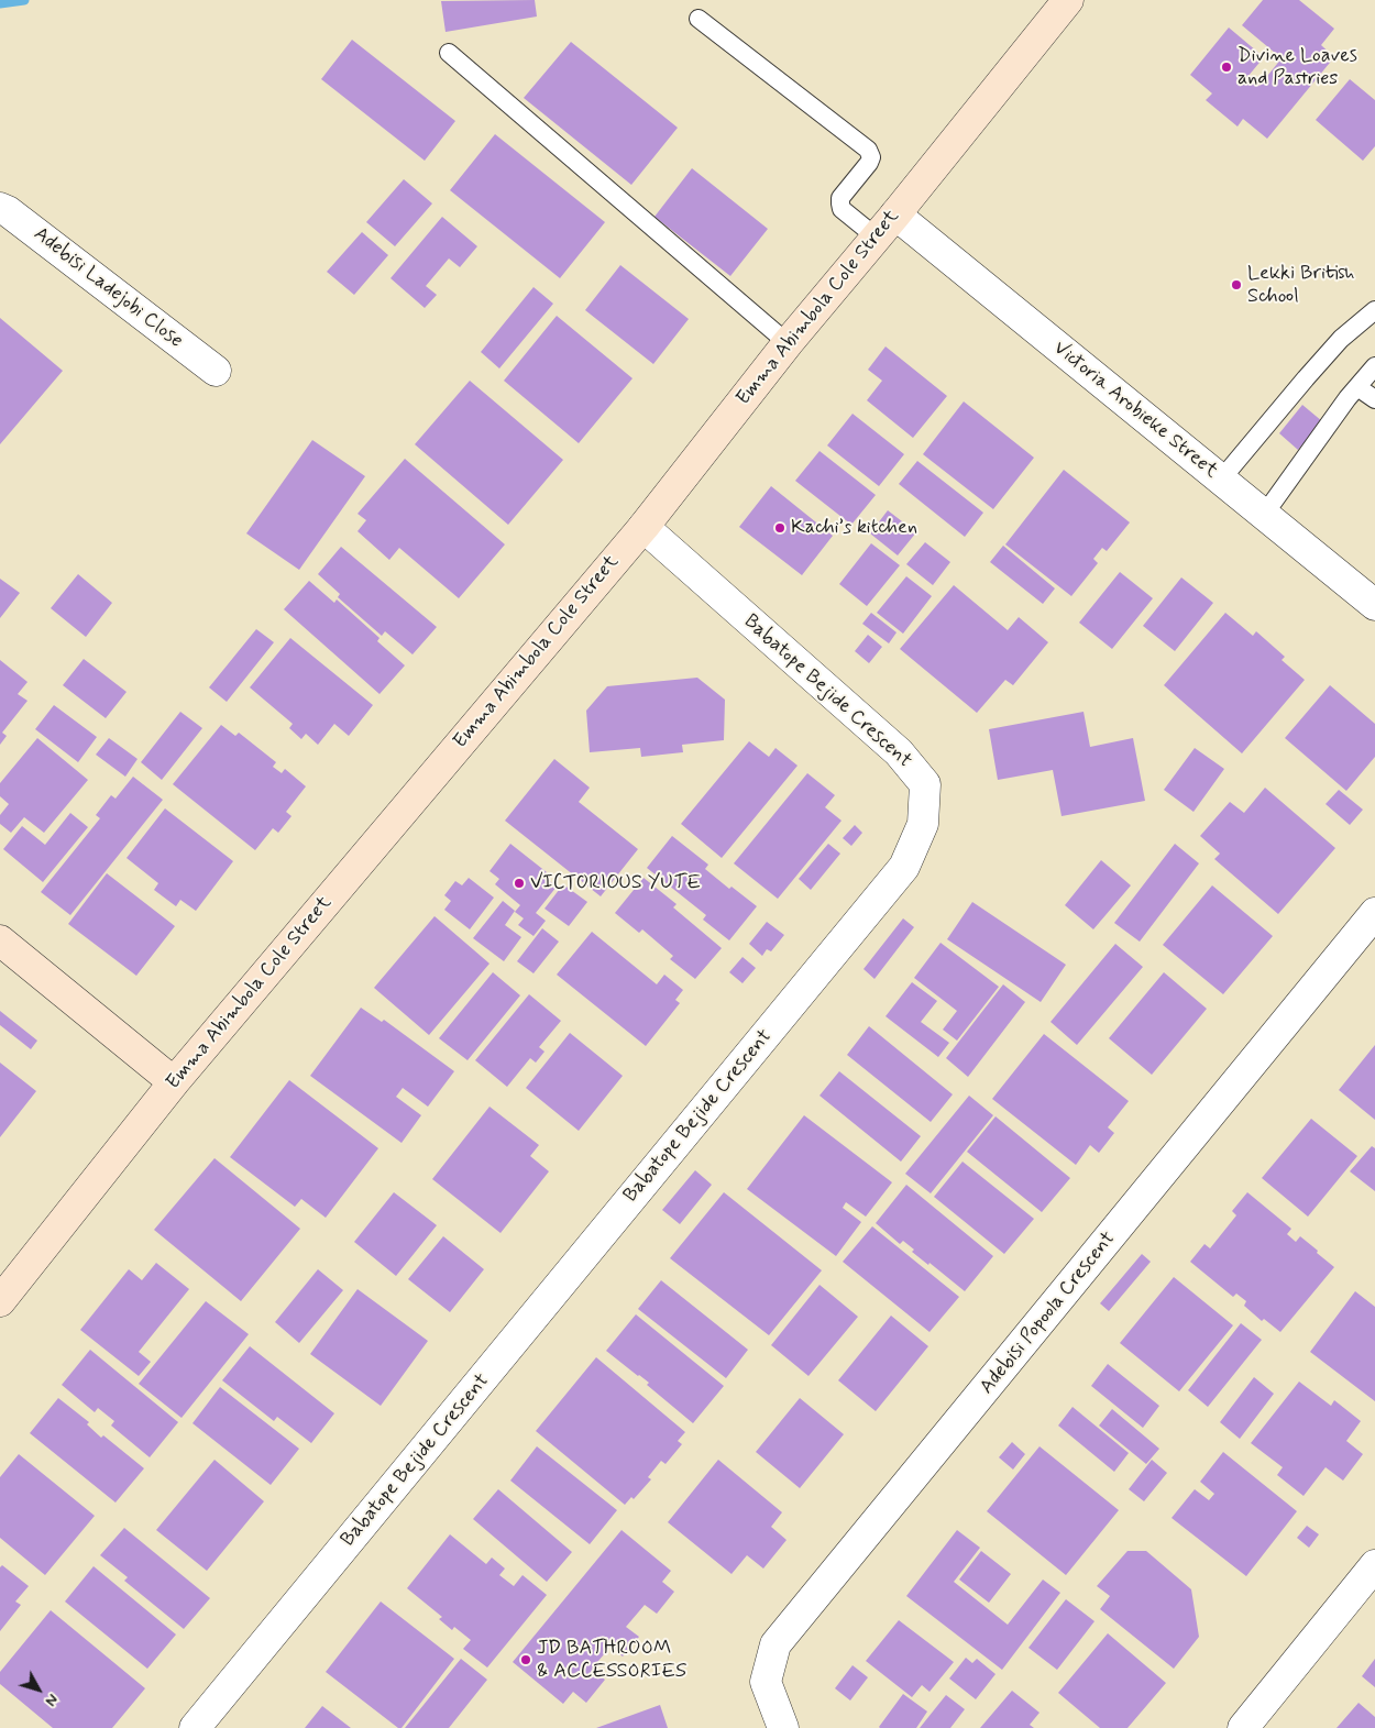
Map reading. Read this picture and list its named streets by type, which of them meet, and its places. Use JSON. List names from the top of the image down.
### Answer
{
  "streets": {
    "street": [
      "Adebisi Ladejobi Close",
      "Emma Abimbola Cole Street",
      "Victoria Arobieke Street",
      "Babatope Bejide Crescent",
      "Adebisi Popoola Crescent"
    ]
  },
  "crossings": [
    ["Emma Abimbola Cole Street", "Victoria Arobieke Street"],
    ["Emma Abimbola Cole Street", "Babatope Bejide Crescent"]
  ],
  "places": [
    "Divine Loaves and Pastries",
    "Lekki British School",
    "Kachi’s kitchen",
    "VICTORIOUS YUTE",
    "JD BATHROOM & ACCESSORIES"
  ],
  "north": "bottom right"
}
